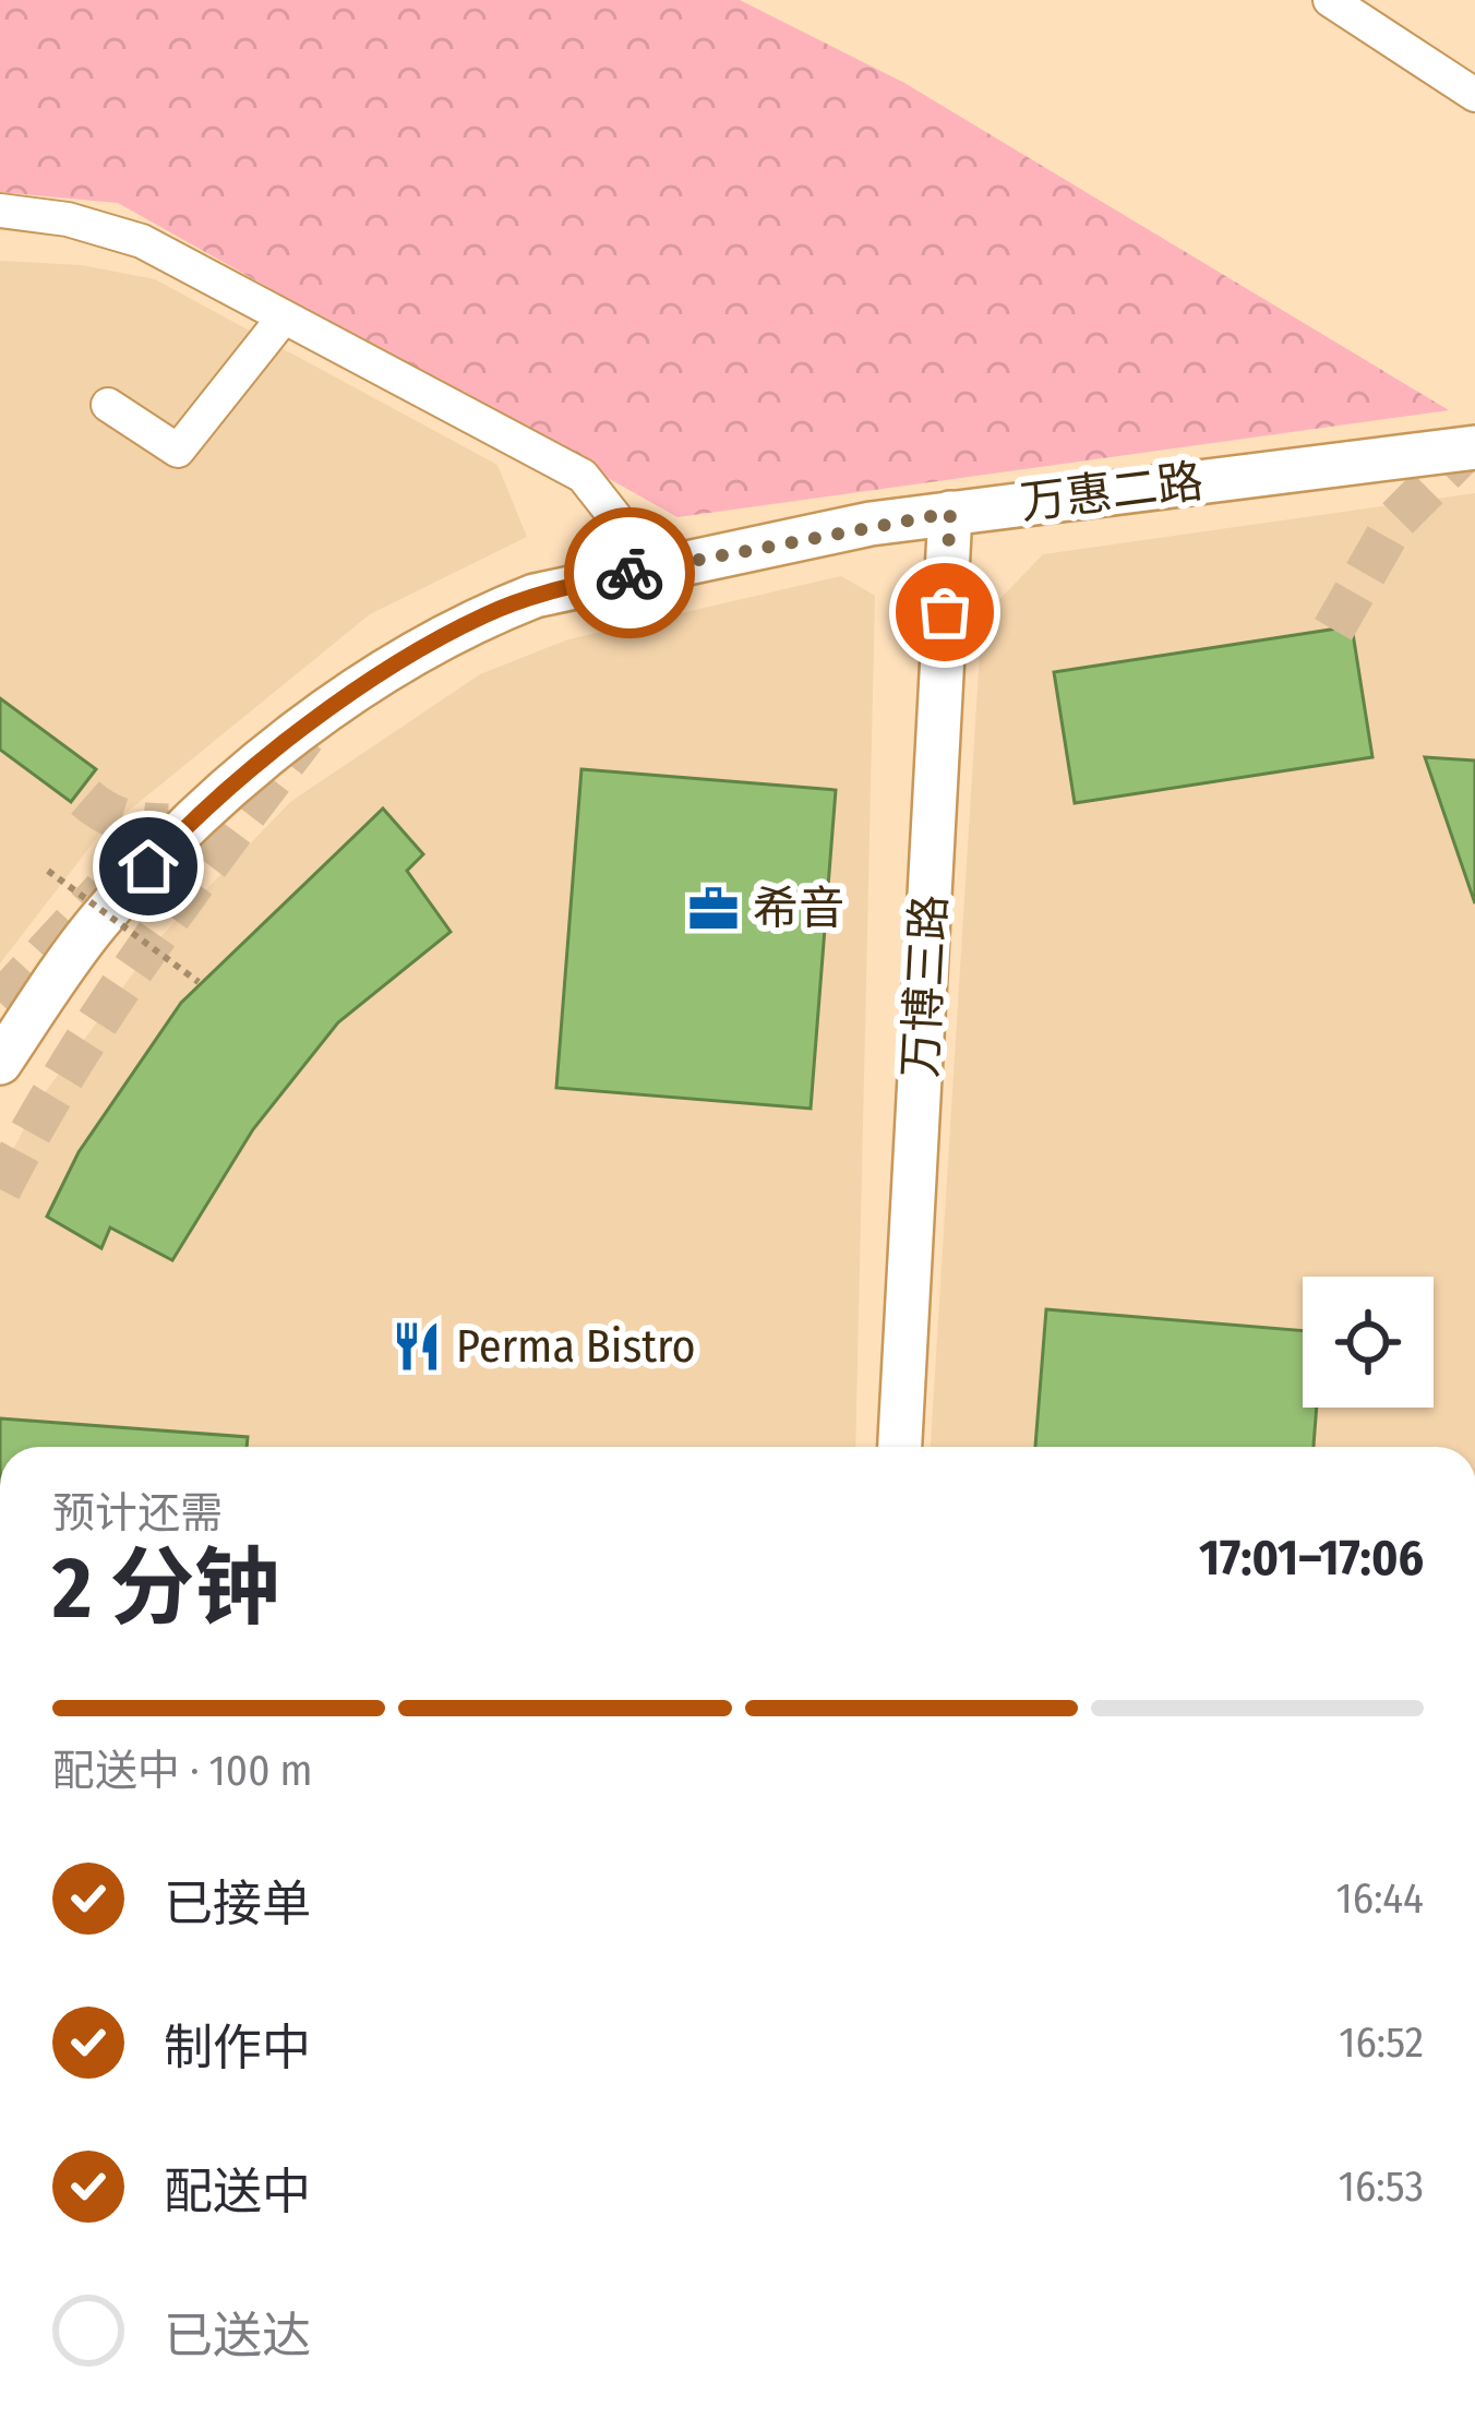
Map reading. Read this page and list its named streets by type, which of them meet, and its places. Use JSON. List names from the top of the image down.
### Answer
{
  "streets": {
    "street": ["万惠二路", "万博三路"]
  },
  "crossings": [
    ["万惠二路", "万博三路"]
  ],
  "places": {
    "office": ["希音"],
    "restaurant": ["Perma Bistro"]
  },
  "page": {
    "heading": ["2 分钟", "预计还需", "17:01–17:06"],
    "bar": "配送中 · 100 m",
    "list": [
      ["已接单", "16:44"],
      ["制作中", "16:52"],
      ["配送中", "16:53"],
      "已送达"
    ]
  }
}
